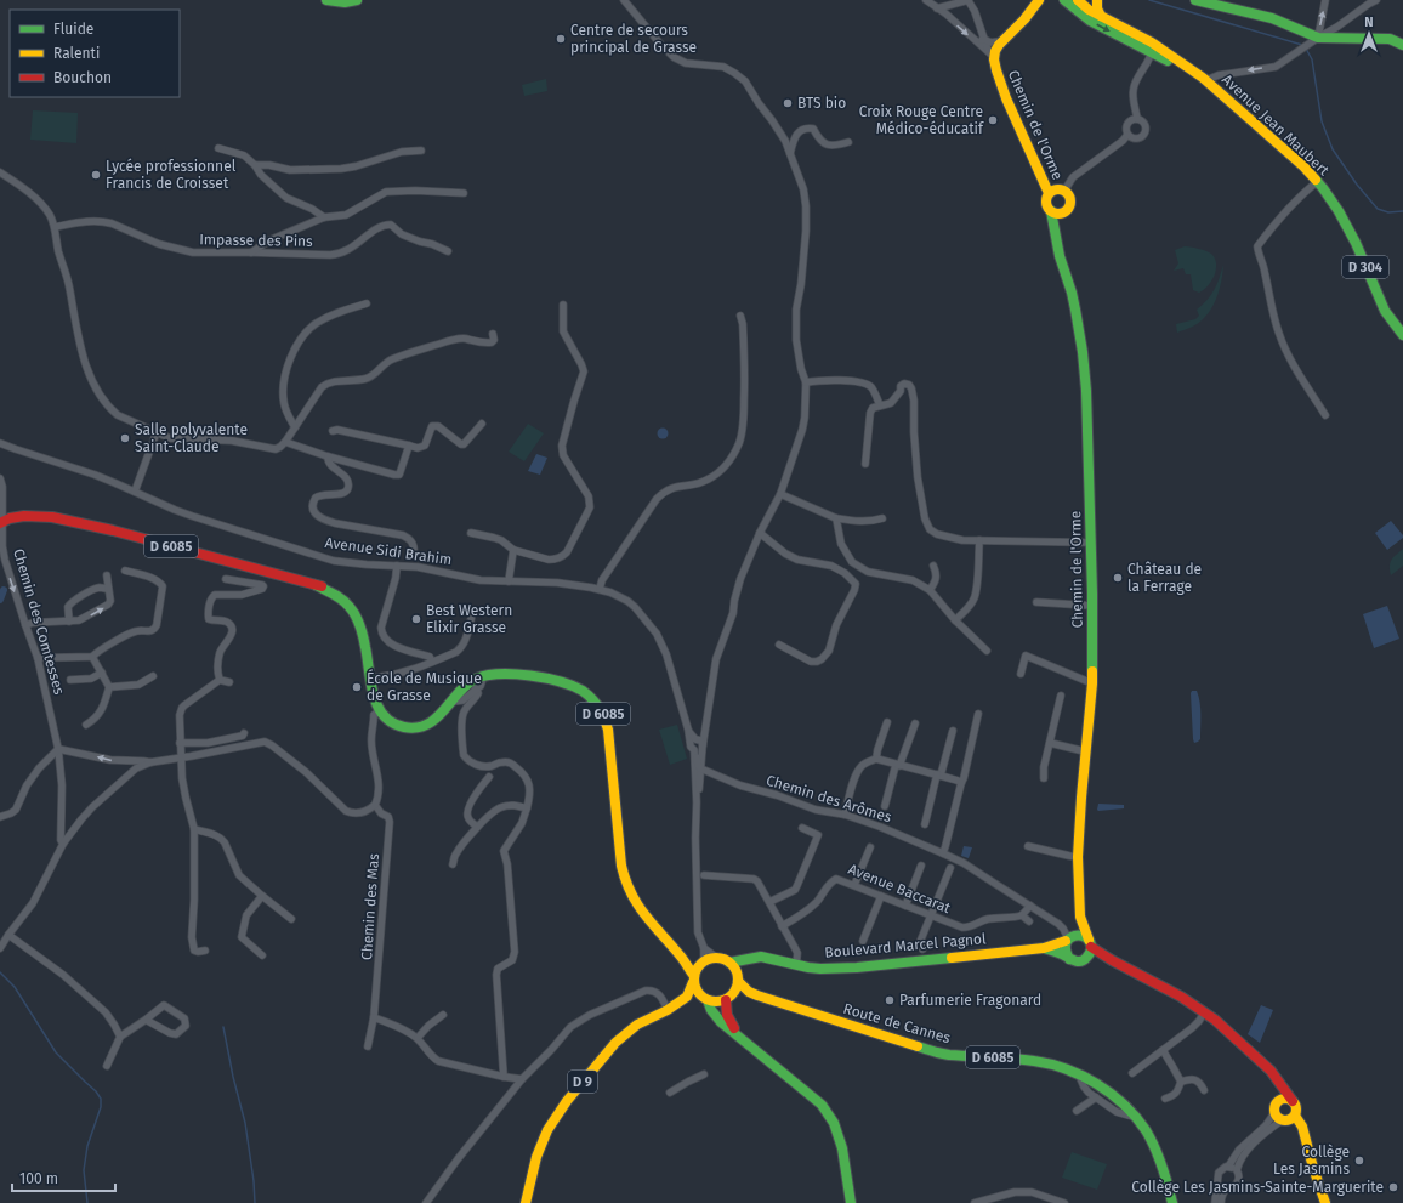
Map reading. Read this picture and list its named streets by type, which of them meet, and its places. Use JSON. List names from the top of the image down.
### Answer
{
  "streets": {
    "main road": [
      "Chemin de l'Orme",
      "Avenue Jean Maubert",
      "D 304",
      "D 6085",
      "Boulevard Marcel Pagnol",
      "Route de Cannes",
      "D 9"
    ],
    "street": [
      "Impasse des Pins",
      "Avenue Sidi Brahim",
      "Chemin des Comtesses",
      "Chemin des Arômes",
      "Avenue Baccarat",
      "Chemin des Mas"
    ]
  },
  "crossings": [
    ["Chemin de l'Orme", "Chemin des Arômes"],
    ["Chemin de l'Orme", "Boulevard Marcel Pagnol"],
    ["D 6085", "Chemin des Comtesses"],
    ["D 6085", "Boulevard Marcel Pagnol"],
    ["D 6085", "Route de Cannes"],
    ["D 6085", "D 9"],
    ["Chemin des Arômes", "Boulevard Marcel Pagnol"],
    ["Boulevard Marcel Pagnol", "Route de Cannes"],
    ["Boulevard Marcel Pagnol", "D 9"],
    ["Route de Cannes", "D 9"]
  ],
  "places": [
    "Centre de secours principal de Grasse",
    "BTS bio",
    "Croix Rouge Centre Médico-éducatif",
    "Lycée professionnel Francis de Croisset",
    "Salle polyvalente Saint-Claude",
    "Château de la Ferrage",
    "Best Western Elixir Grasse",
    "École de Musique de Grasse",
    "Parfumerie Fragonard",
    "Collège Les Jasmins",
    "Collège Les Jasmins-Sainte-Marguerite"
  ],
  "legend": ["Fluide", "Ralenti", "Bouchon"],
  "scale_bar": "100 m",
  "north": "top"
}
